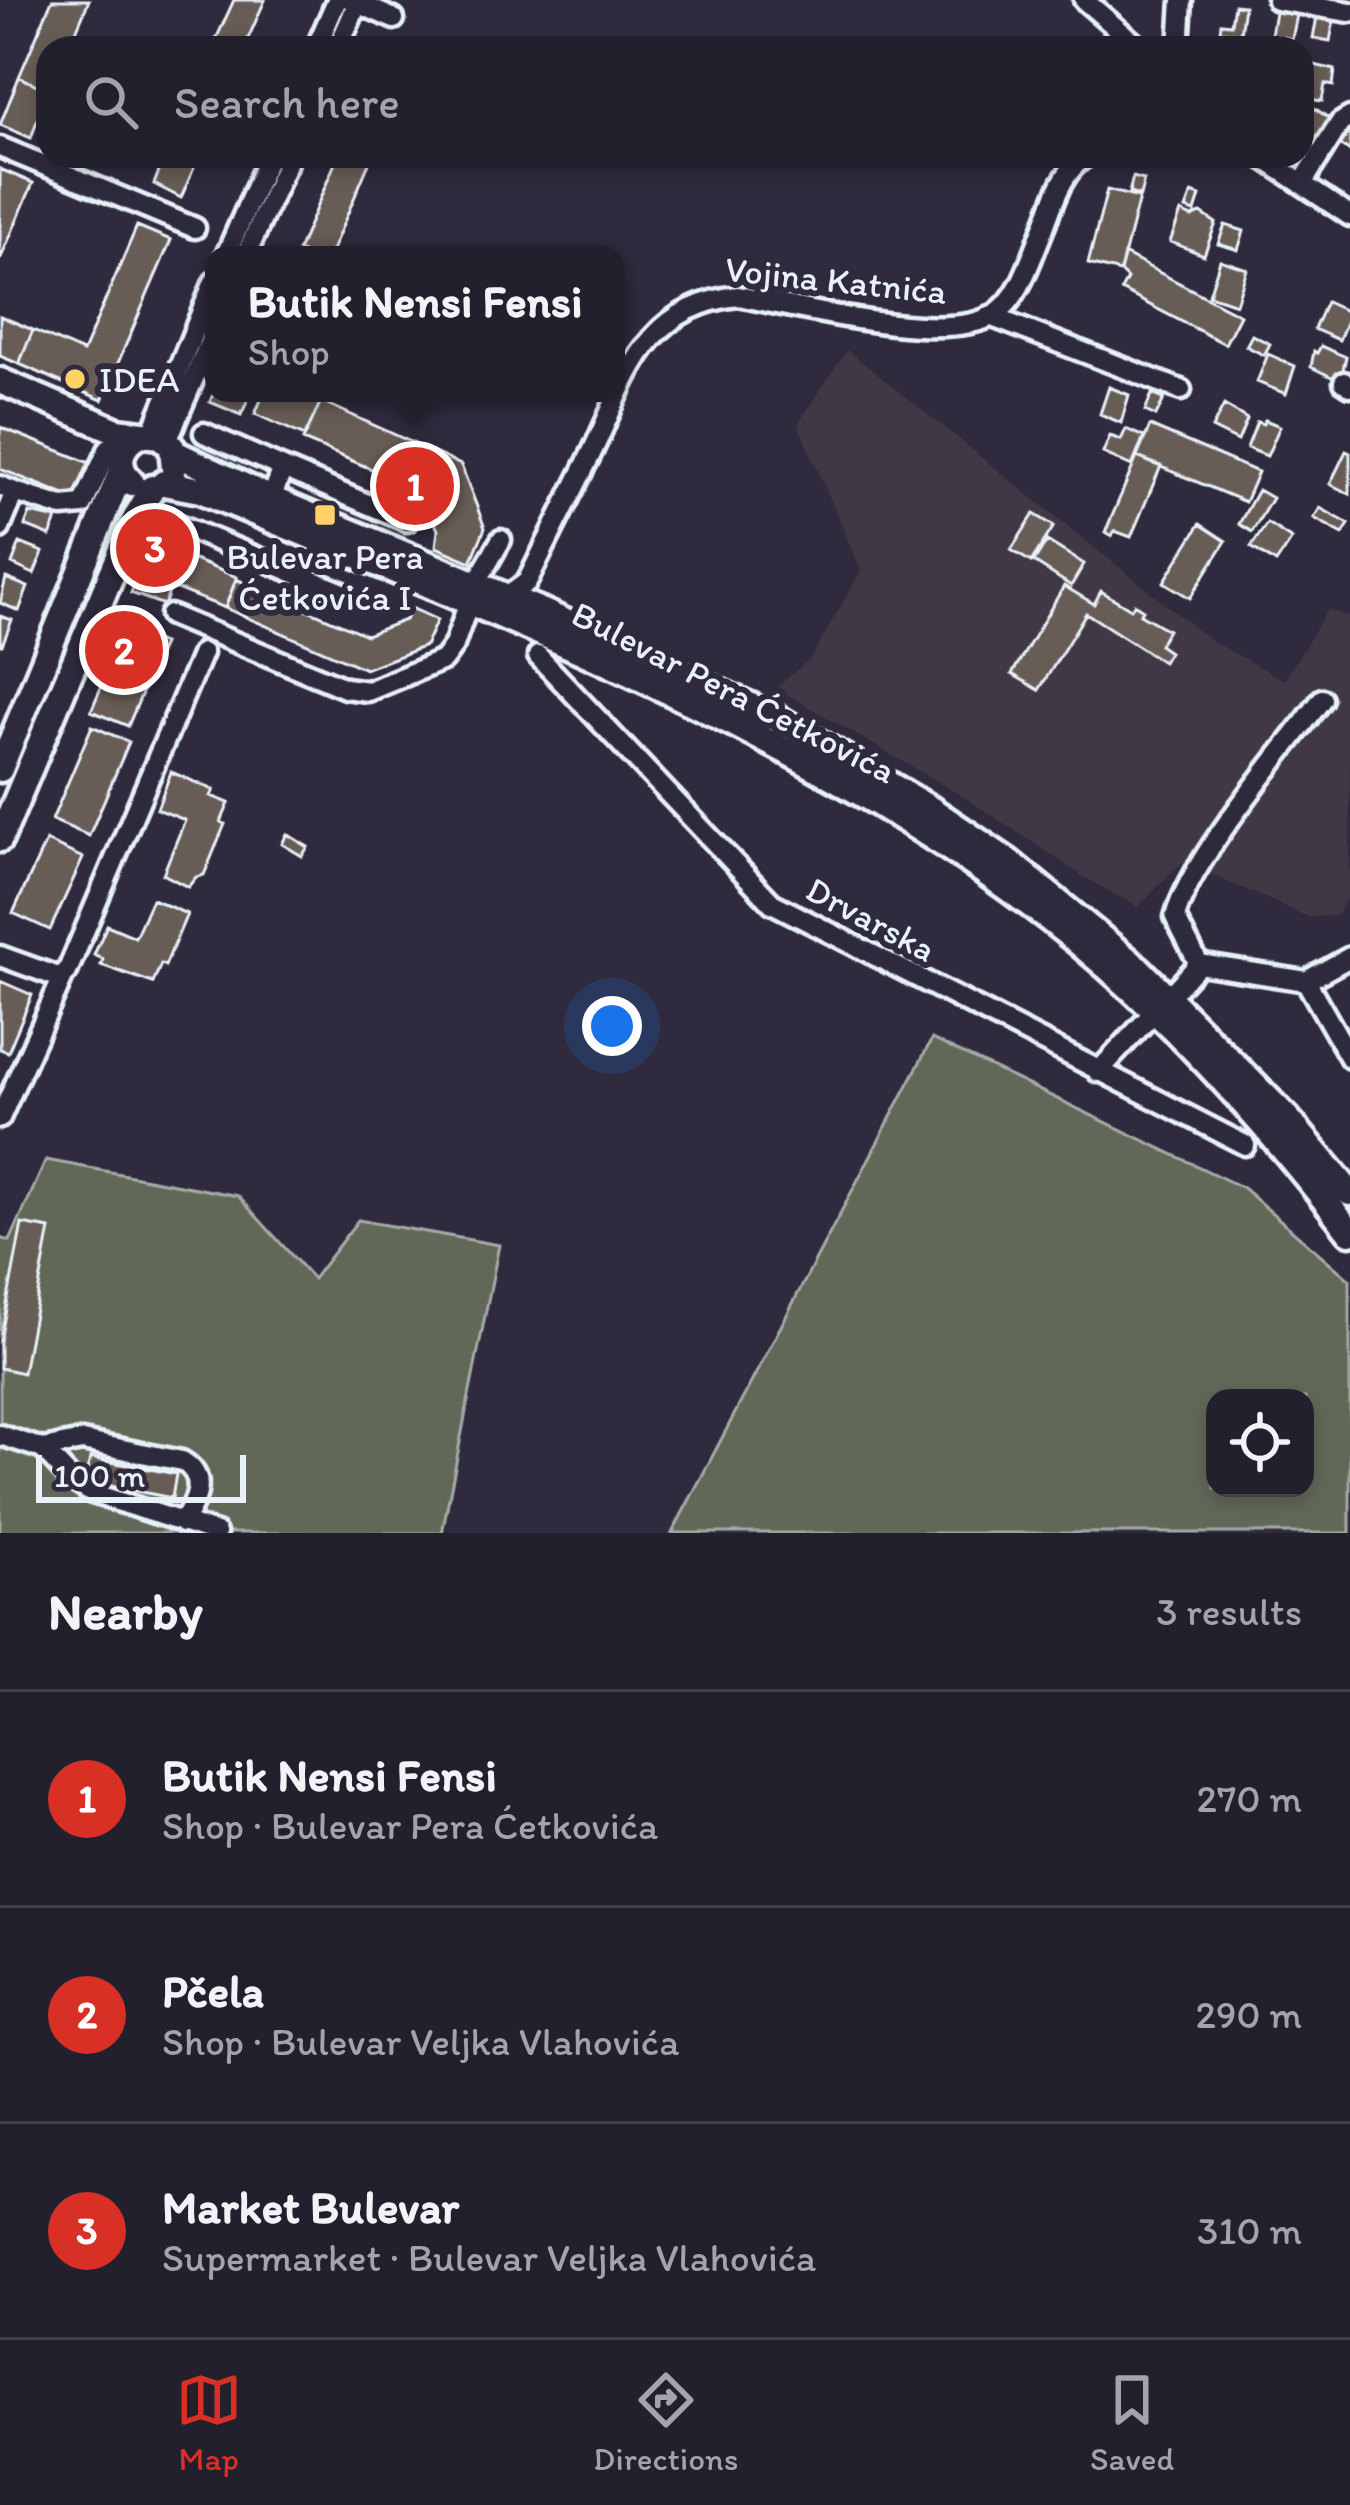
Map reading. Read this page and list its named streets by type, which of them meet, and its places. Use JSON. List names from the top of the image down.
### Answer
{
  "streets": {
    "main road": ["Bulevar Pera Ćetkovića"],
    "street": ["Vojina Katnića", "Drvarska"]
  },
  "crossings": [
    ["Vojina Katnića", "Bulevar Pera Ćetkovića"]
  ],
  "places": {
    "other": ["IDEA"],
    "transit": ["Bulevar Pera Ćetkovića I"]
  },
  "scale_bar": "100 m",
  "page": {
    "search": "Search here",
    "popup": ["Butik Nensi Fensi", "Shop"],
    "pins": ["1", "3", "2"],
    "scale": "100 m",
    "heading": ["Nearby", "3 results"],
    "list": [
      {
        "mark": "1",
        "name": "Butik Nensi Fensi",
        "note": "Shop · Bulevar Pera Ćetkovića",
        "value": "270 m"
      },
      {
        "mark": "2",
        "name": "Pčela",
        "note": "Shop · Bulevar Veljka Vlahovića",
        "value": "290 m"
      },
      {
        "mark": "3",
        "name": "Market Bulevar",
        "note": "Supermarket · Bulevar Veljka Vlahovića",
        "value": "310 m"
      }
    ],
    "nav": ["Map", "Directions", "Saved"]
  }
}
